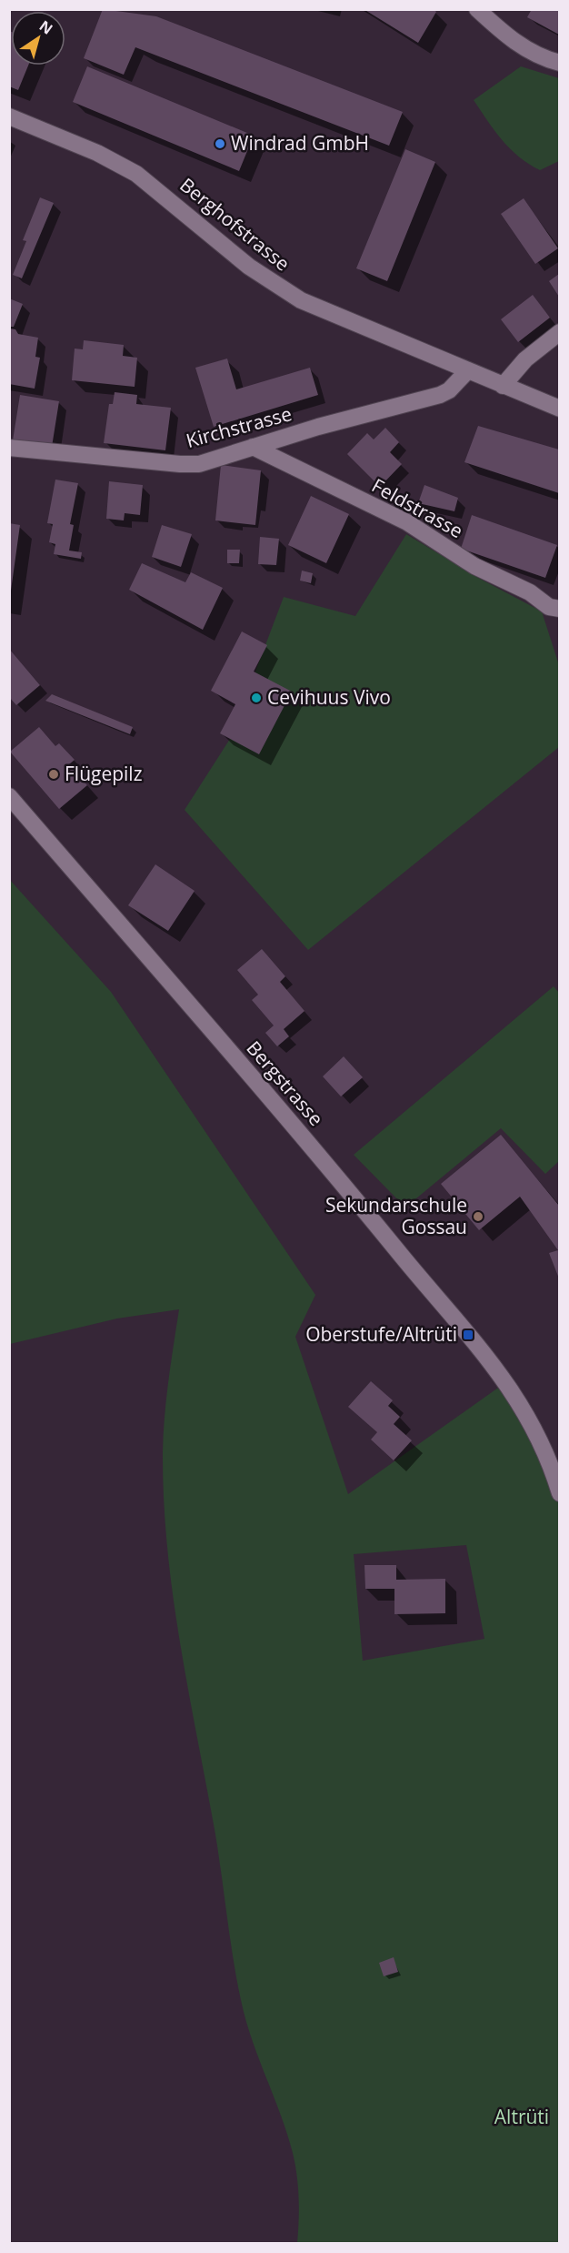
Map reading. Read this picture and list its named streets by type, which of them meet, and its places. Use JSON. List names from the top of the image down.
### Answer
{
  "streets": {
    "street": [
      "Berghofstrasse",
      "Kirchstrasse",
      "Feldstrasse",
      "Bergstrasse"
    ]
  },
  "crossings": [
    ["Berghofstrasse", "Kirchstrasse"],
    ["Kirchstrasse", "Feldstrasse"]
  ],
  "parks": ["Altrüti"],
  "places": {
    "other": [
      "Windrad GmbH",
      "Cevihuus Vivo",
      "Flügepilz",
      "Sekundarschule Gossau"
    ],
    "transit": ["Oberstufe/Altrüti"]
  },
  "north": "top right"
}
